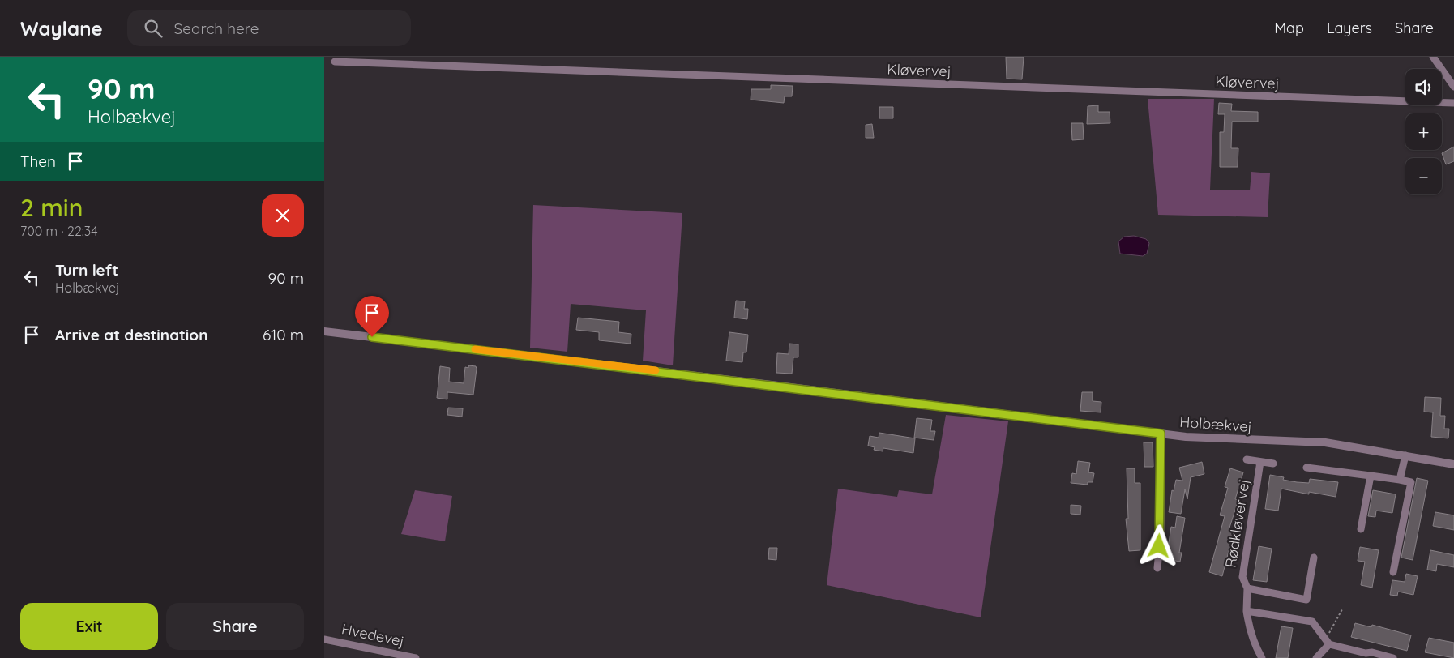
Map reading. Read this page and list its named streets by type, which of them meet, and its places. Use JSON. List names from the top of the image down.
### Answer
{
  "streets": {
    "street": [
      "Kløvervej",
      "Holbækvej",
      "Rødkløvervej",
      "Hvedevej"
    ]
  },
  "page": {
    "header": "Waylane",
    "search": "Search here",
    "nav": ["Map", "Layers", "Share"],
    "turn": ["90 m", "Holbækvej"],
    "map_buttons": ["+", "−"],
    "then": "Then",
    "heading": ["2 min", "700 m · 22:34"],
    "list": [
      {
        "name": "Turn left",
        "note": "Holbækvej",
        "value": "90 m"
      },
      {
        "name": "Arrive at destination",
        "value": "610 m"
      }
    ],
    "buttons": ["Exit", "Share"]
  }
}
